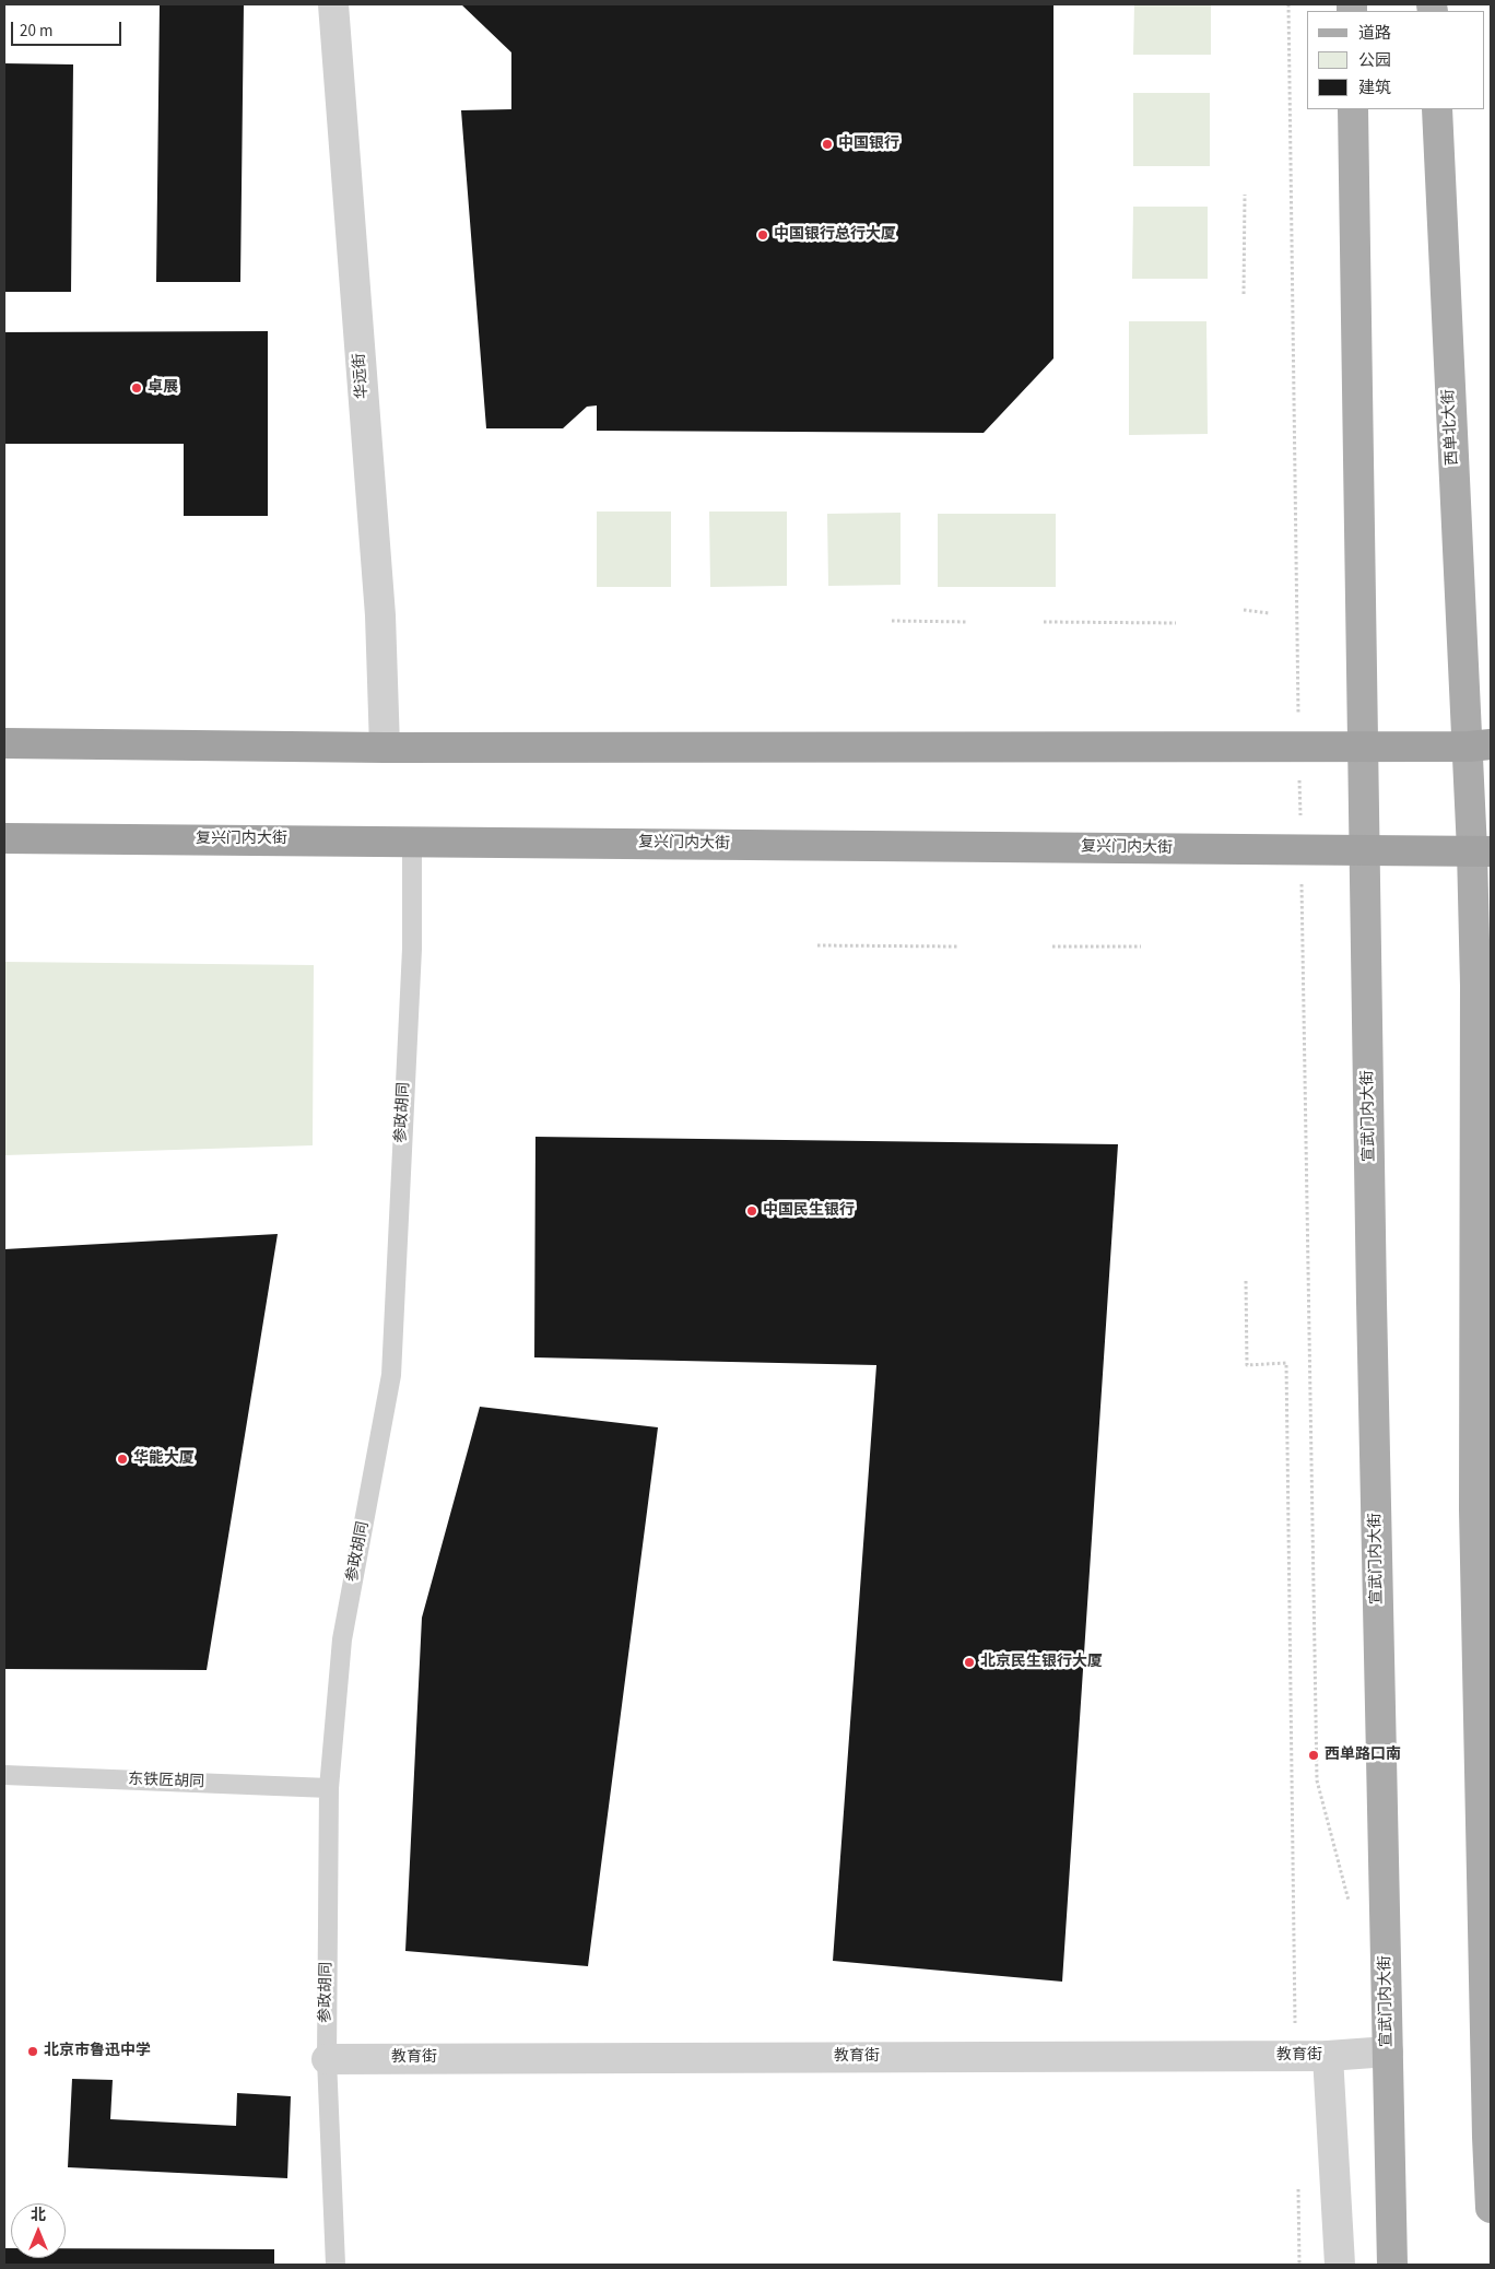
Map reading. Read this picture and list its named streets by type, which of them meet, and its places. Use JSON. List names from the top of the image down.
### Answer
{
  "streets": {
    "highway": ["复兴门内大街"],
    "main road": ["西单北大街", "宣武门内大街"],
    "street": ["华远街", "教育街"],
    "lane": ["参政胡同", "东铁匠胡同"]
  },
  "crossings": [
    ["西单北大街", "复兴门内大街"],
    ["复兴门内大街", "参政胡同"],
    ["复兴门内大街", "宣武门内大街"],
    ["参政胡同", "东铁匠胡同"],
    ["参政胡同", "教育街"],
    ["宣武门内大街", "教育街"]
  ],
  "places": [
    "中国银行",
    "中国银行总行大厦",
    "卓展",
    "中国民生银行",
    "华能大厦",
    "北京民生银行大厦",
    "西单路口南",
    "北京市鲁迅中学"
  ],
  "legend": ["道路", "公园", "建筑"],
  "scale_bar": "20 m",
  "north": "top"
}
